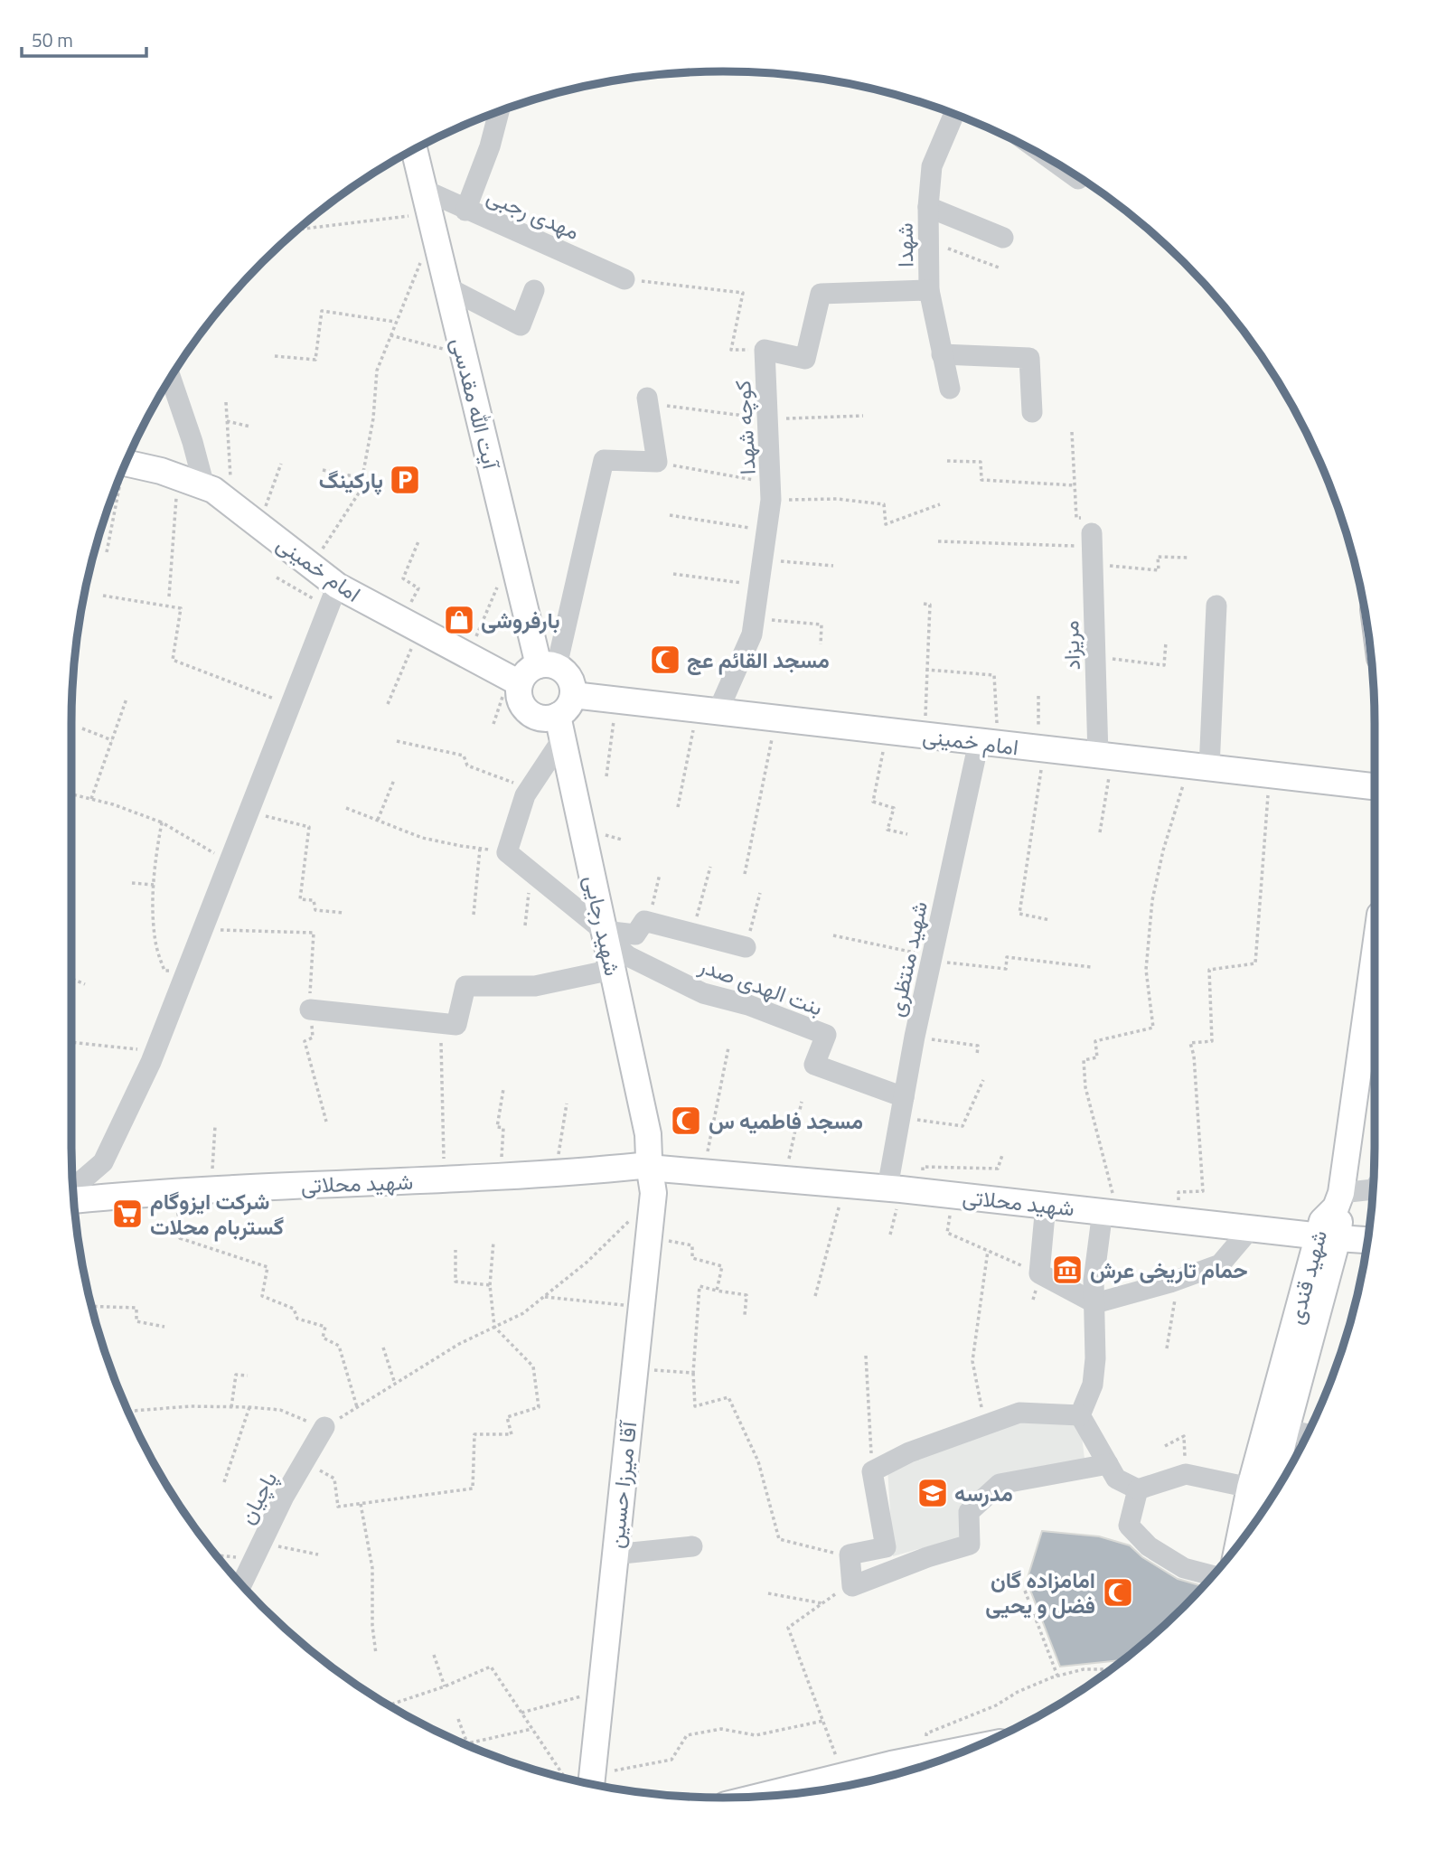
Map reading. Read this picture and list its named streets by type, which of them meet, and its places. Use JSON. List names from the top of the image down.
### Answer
{
  "streets": {
    "main road": [
      "آیت الله مقدسی",
      "امام خمینی",
      "شهید رجایی",
      "شهید محلاتی",
      "شهید قندی",
      "آقا میرزا حسین"
    ],
    "street": [
      "مهدی رجبی",
      "شهدا",
      "کوچه شهدا",
      "مریزاد",
      "شهید منتظری",
      "بنت الهدی صدر",
      "پاچیان"
    ]
  },
  "crossings": [
    ["مهدی رجبی", "آیت الله مقدسی"],
    ["شهدا", "کوچه شهدا"],
    ["آیت الله مقدسی", "امام خمینی"],
    ["آیت الله مقدسی", "شهید رجایی"],
    ["کوچه شهدا", "امام خمینی"],
    ["امام خمینی", "مریزاد"],
    ["امام خمینی", "شهید رجایی"],
    ["امام خمینی", "شهید منتظری"],
    ["شهید رجایی", "بنت الهدی صدر"],
    ["شهید رجایی", "شهید محلاتی"],
    ["شهید رجایی", "آقا میرزا حسین"],
    ["شهید منتظری", "بنت الهدی صدر"],
    ["شهید منتظری", "شهید محلاتی"],
    ["شهید محلاتی", "شهید قندی"],
    ["شهید محلاتی", "آقا میرزا حسین"]
  ],
  "places": {
    "parking": ["پارکینگ"],
    "shop": ["بارفروشی"],
    "mosque": ["مسجد القائم عج", "مسجد فاطمیه س", "امامزاده گان فضل و یحیی"],
    "supermarket": ["شرکت ایزوگام گستربام محلات"],
    "museum": ["حمام تاریخی عرش"],
    "school or university": ["مدرسه"]
  },
  "scale_bar": "50 m"
}
